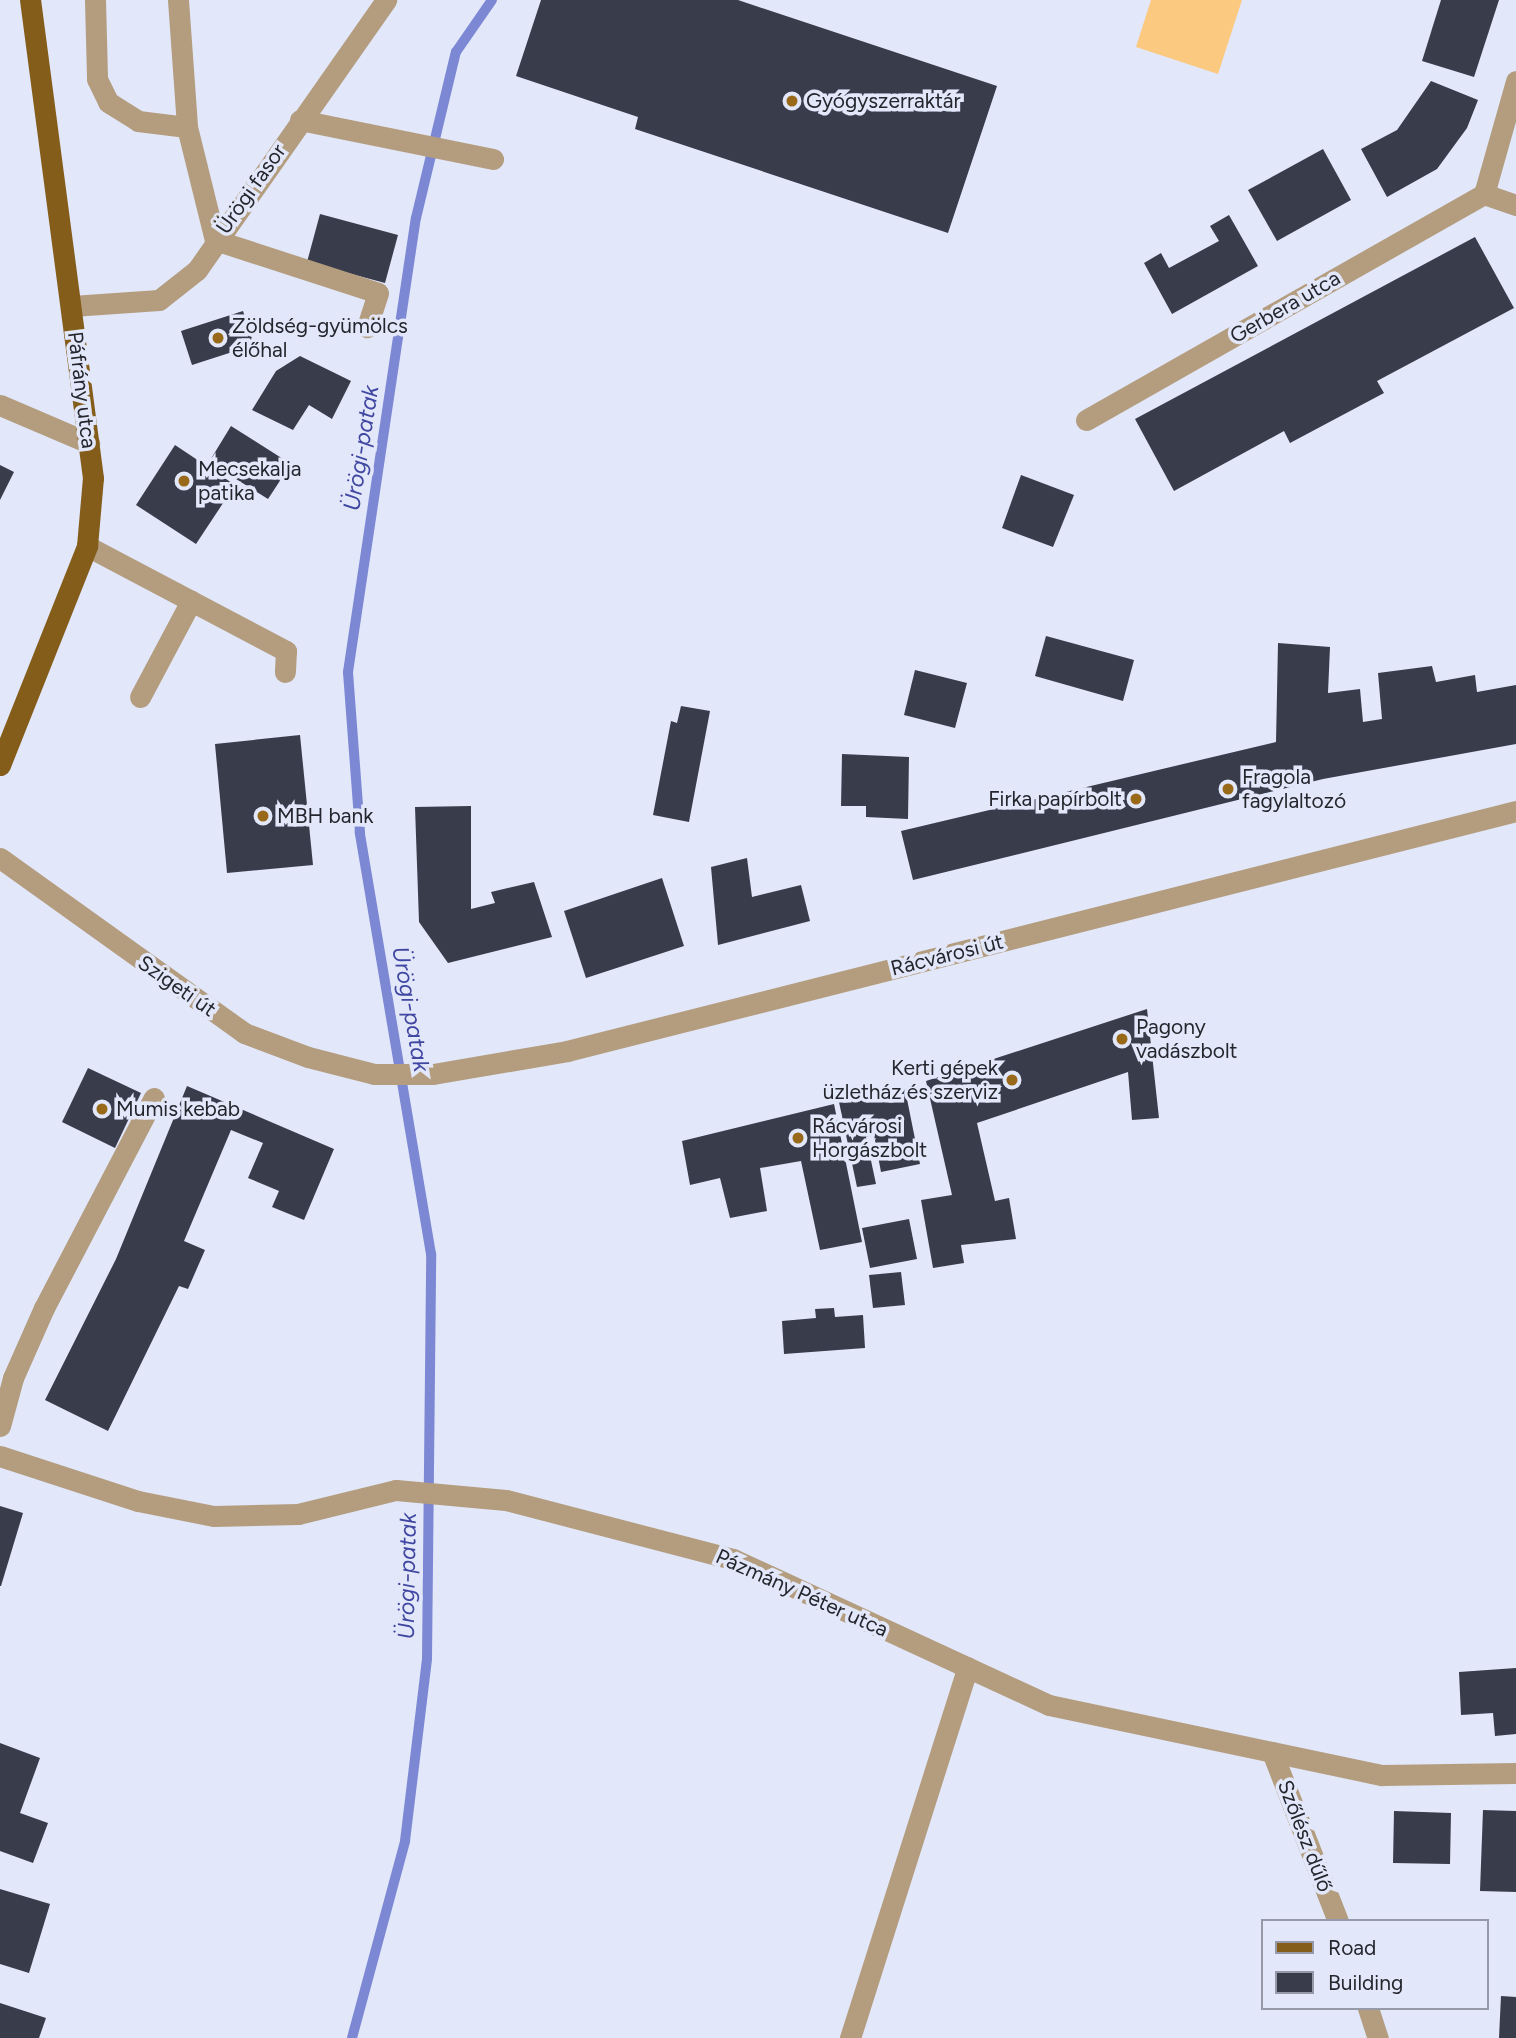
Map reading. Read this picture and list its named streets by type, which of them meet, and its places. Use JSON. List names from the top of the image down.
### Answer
{
  "streets": {
    "main road": ["Páfrány utca"],
    "street": [
      "Ürögi fasor",
      "Gerbera utca",
      "Rácvárosi út",
      "Szigeti út",
      "Pázmány Péter utca",
      "Szőlész dűlő"
    ]
  },
  "crossings": [
    ["Ürögi fasor", "Páfrány utca"],
    ["Rácvárosi út", "Szigeti út"],
    ["Pázmány Péter utca", "Szőlész dűlő"]
  ],
  "water": ["Ürögi-patak"],
  "places": [
    "Gyógyszerraktár",
    "Zöldség-gyümölcs élőhal",
    "Mecsekalja patika",
    "Fragola fagylaltozó",
    "Firka papírbolt",
    "MBH bank",
    "Pagony vadászbolt",
    "Kerti gépek üzletház és szerviz",
    "Mumis kebab",
    "Rácvárosi Horgászbolt"
  ],
  "legend": ["Road", "Building"]
}
